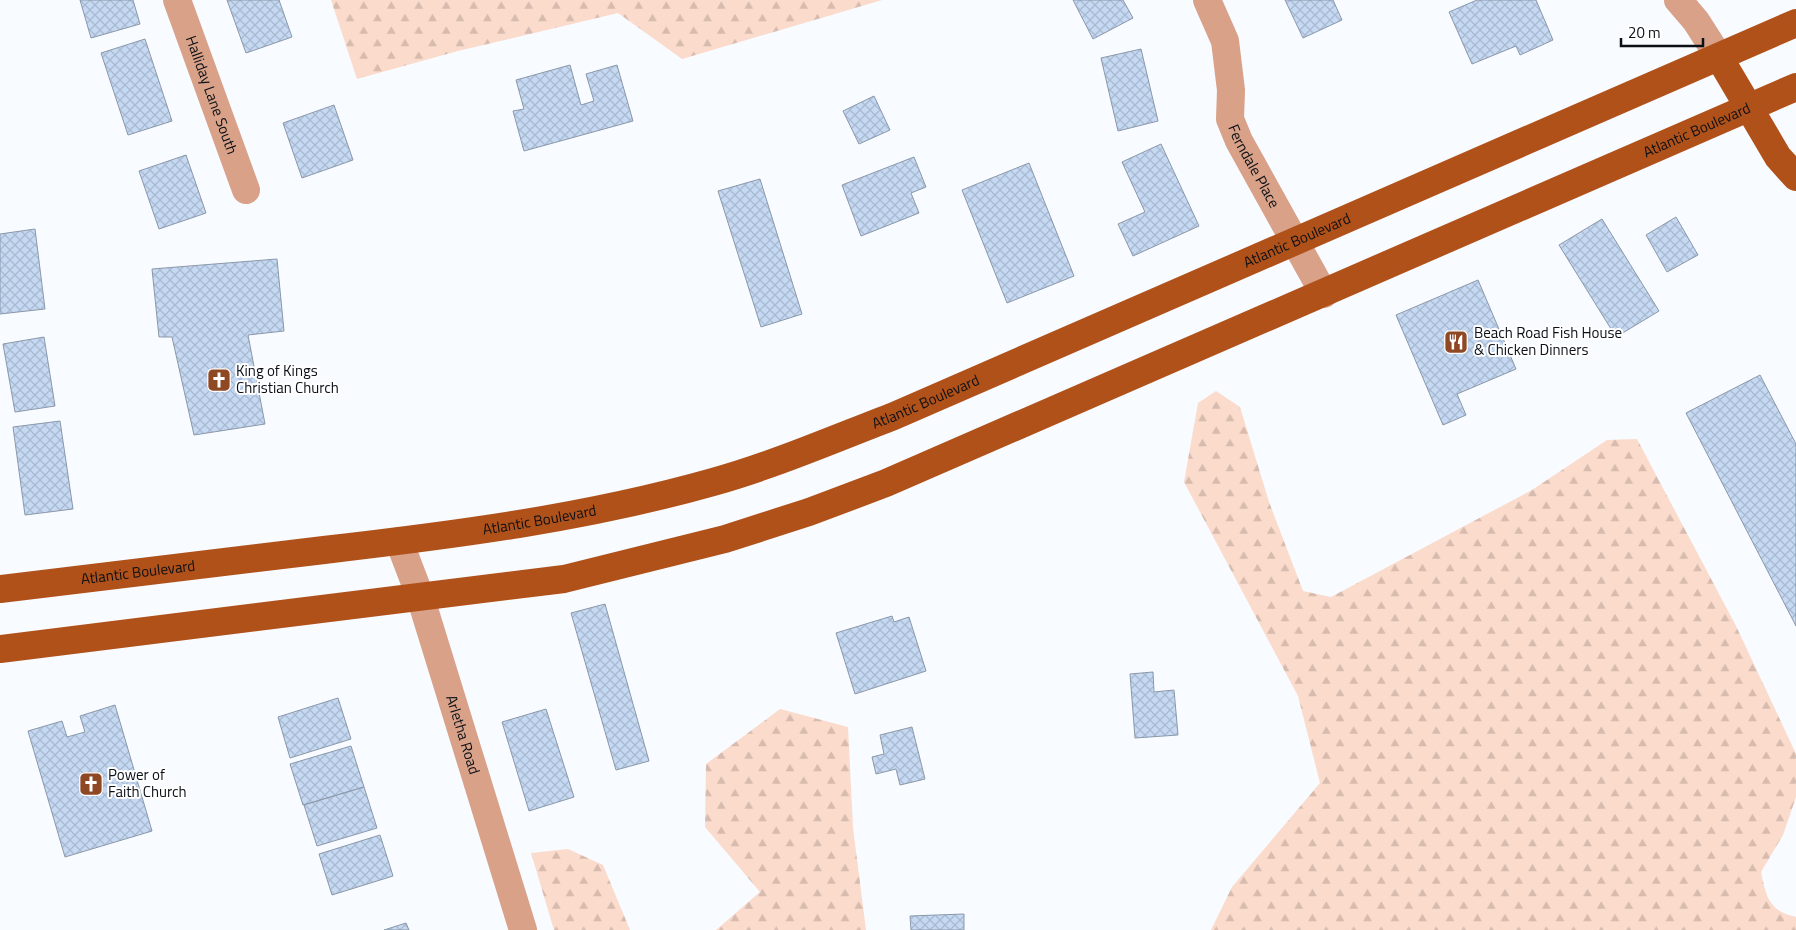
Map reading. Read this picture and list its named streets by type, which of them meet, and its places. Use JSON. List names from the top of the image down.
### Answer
{
  "streets": {
    "main road": ["Atlantic Boulevard"],
    "street": ["Halliday Lane South", "Ferndale Place", "Arletha Road"]
  },
  "crossings": [
    ["Atlantic Boulevard", "Ferndale Place"],
    ["Atlantic Boulevard", "Arletha Road"]
  ],
  "places": {
    "restaurant": ["Beach Road Fish House & Chicken Dinners"],
    "church": ["King of Kings Christian Church", "Power of Faith Church"]
  },
  "scale_bar": "20 m"
}
